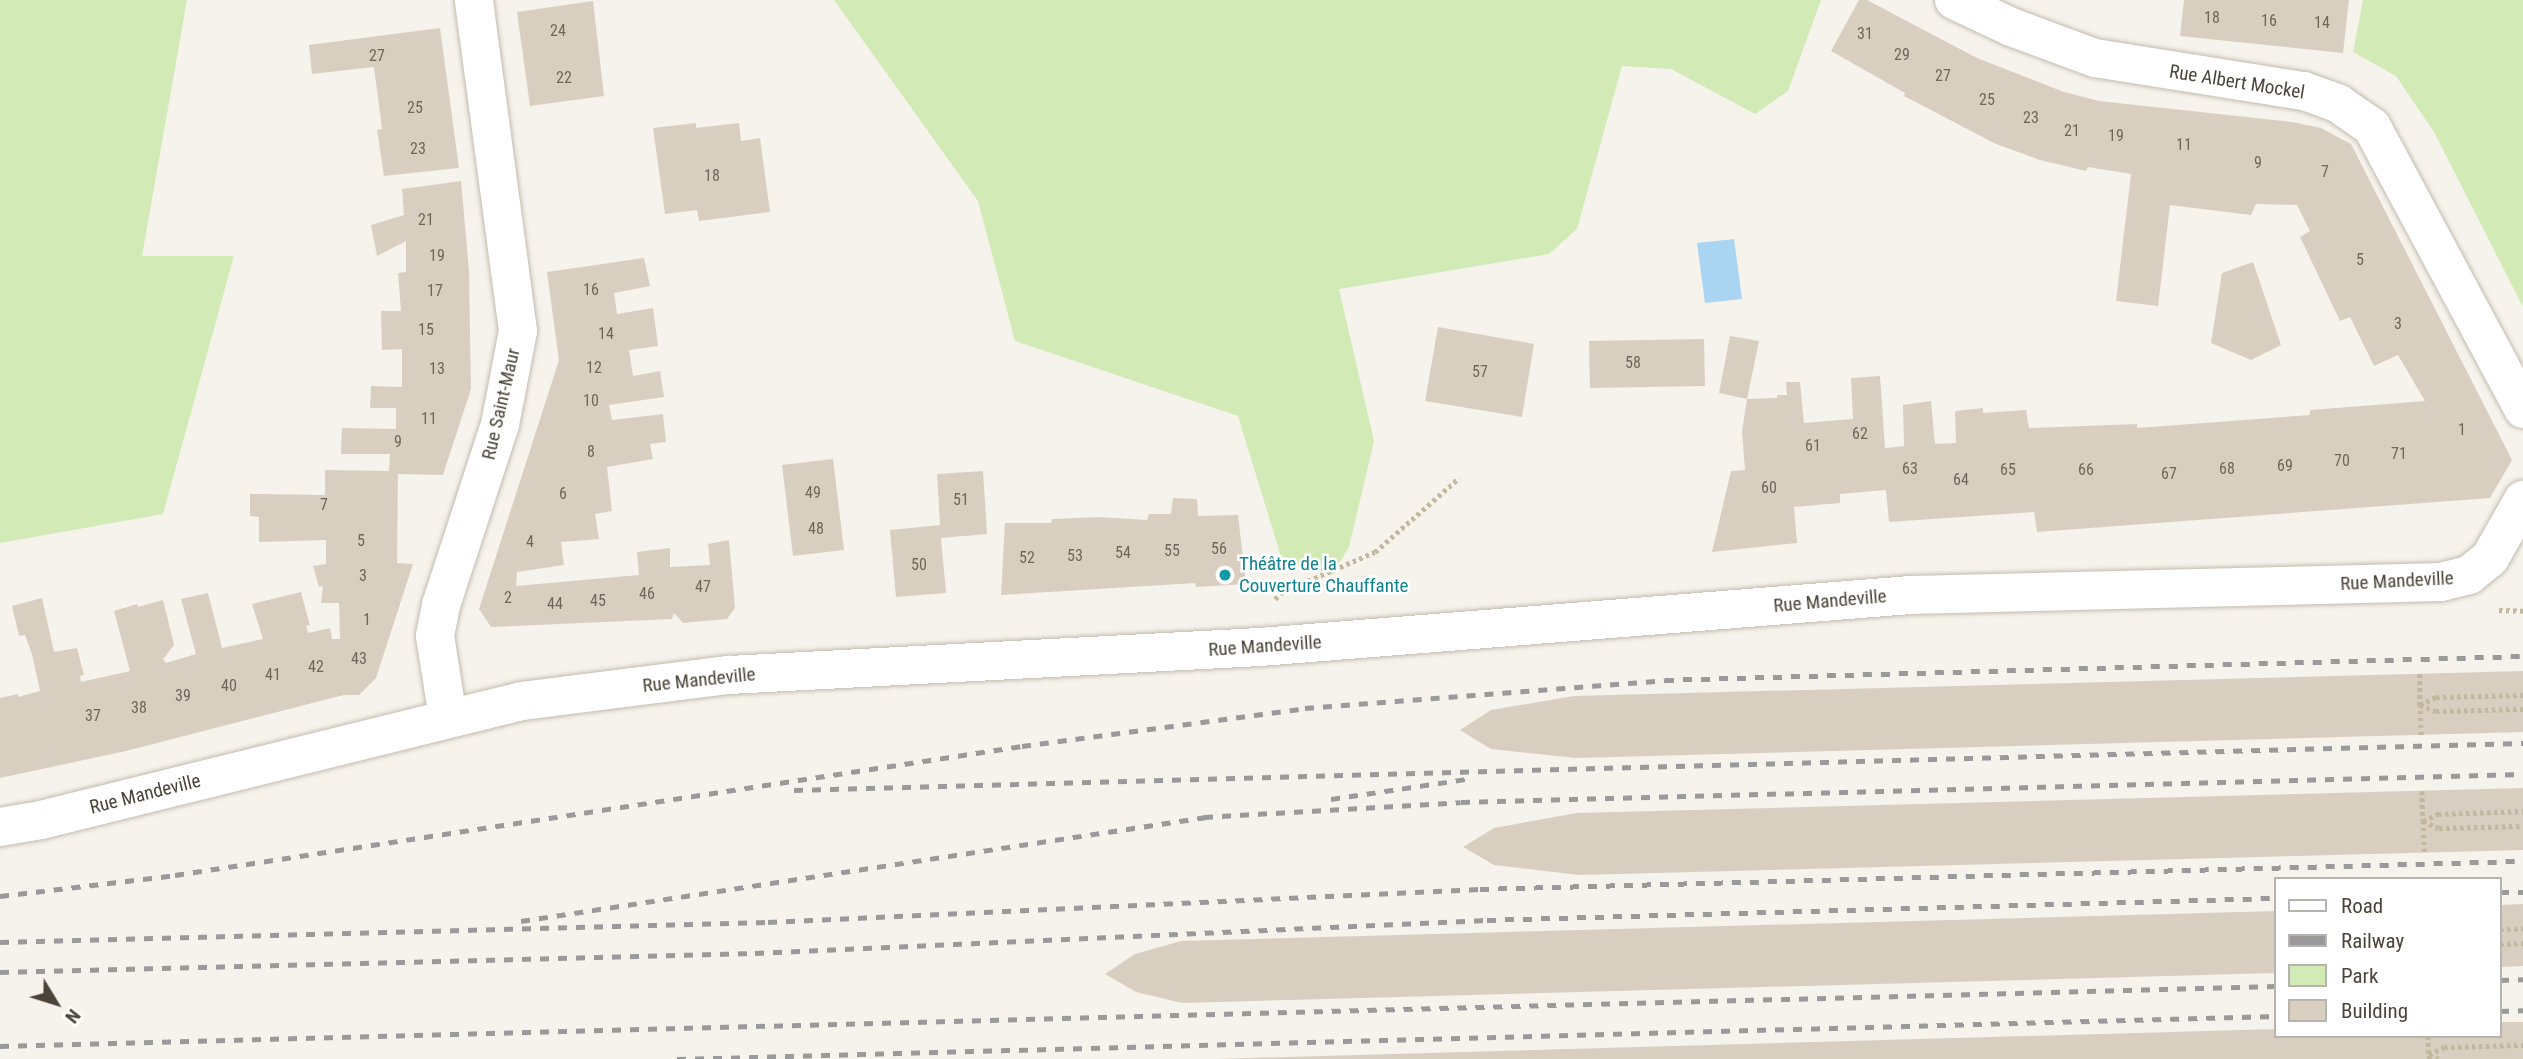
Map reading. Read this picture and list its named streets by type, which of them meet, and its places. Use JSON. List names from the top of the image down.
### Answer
{
  "streets": {
    "street": ["Rue Albert Mockel", "Rue Saint-Maur", "Rue Mandeville"]
  },
  "crossings": [
    ["Rue Saint-Maur", "Rue Mandeville"]
  ],
  "places": ["Théâtre de la Couverture Chauffante"],
  "house_numbers": [
    "18",
    "16",
    "14",
    "24",
    "31",
    "29",
    "27",
    "27",
    "22",
    "25",
    "25",
    "23",
    "21",
    "19",
    "11",
    "23",
    "9",
    "7",
    "18",
    "21",
    "19",
    "5",
    "16",
    "17",
    "3",
    "15",
    "14",
    "58",
    "12",
    "13",
    "57",
    "10",
    "11",
    "1",
    "62",
    "9",
    "61",
    "8",
    "71",
    "70",
    "69",
    "63",
    "68",
    "65",
    "66",
    "67",
    "64",
    "60",
    "49",
    "6",
    "51",
    "7",
    "48",
    "5",
    "4",
    "56",
    "55",
    "54",
    "53",
    "52",
    "50",
    "3",
    "47",
    "46",
    "2",
    "45",
    "44",
    "1",
    "43",
    "42",
    "41",
    "40",
    "39",
    "38",
    "37"
  ],
  "legend": [
    "Road",
    "Railway",
    "Park",
    "Building"
  ],
  "north": "bottom right"
}
